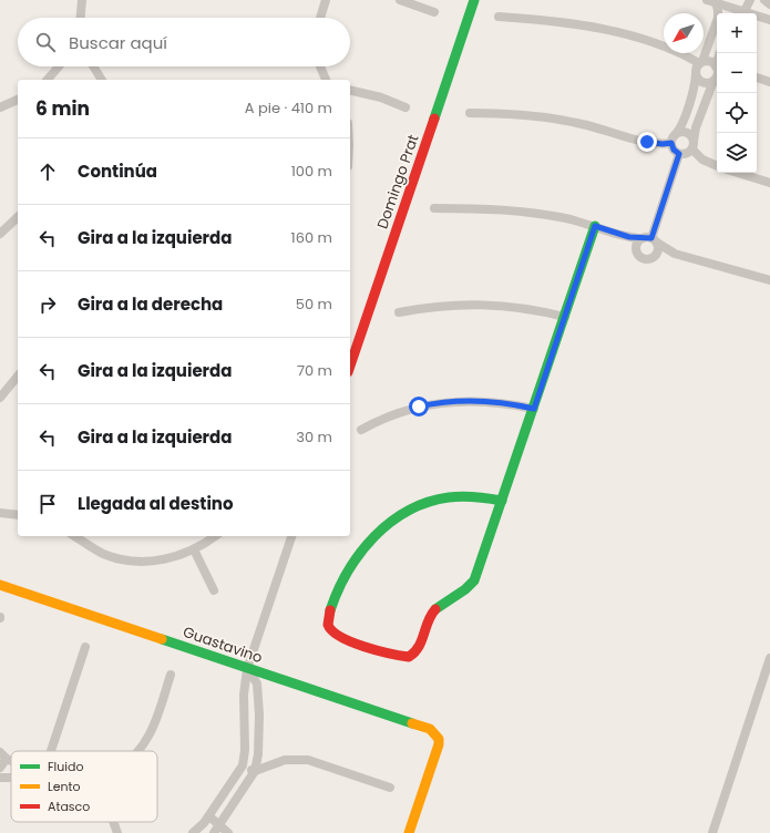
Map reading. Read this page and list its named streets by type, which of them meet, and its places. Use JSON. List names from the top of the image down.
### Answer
{
  "streets": {
    "street": ["Domingo Prat", "Guastavino"]
  },
  "legend": ["Fluido", "Lento", "Atasco"],
  "north": "bottom left",
  "page": {
    "map_buttons": ["+", "−"],
    "search": "Buscar aquí",
    "heading": ["6 min", "A pie · 410 m"],
    "list": [
      ["Continúa", "100 m"],
      ["Gira a la izquierda", "160 m"],
      ["Gira a la derecha", "50 m"],
      ["Gira a la izquierda", "70 m"],
      ["Gira a la izquierda", "30 m"],
      "Llegada al destino"
    ]
  }
}
